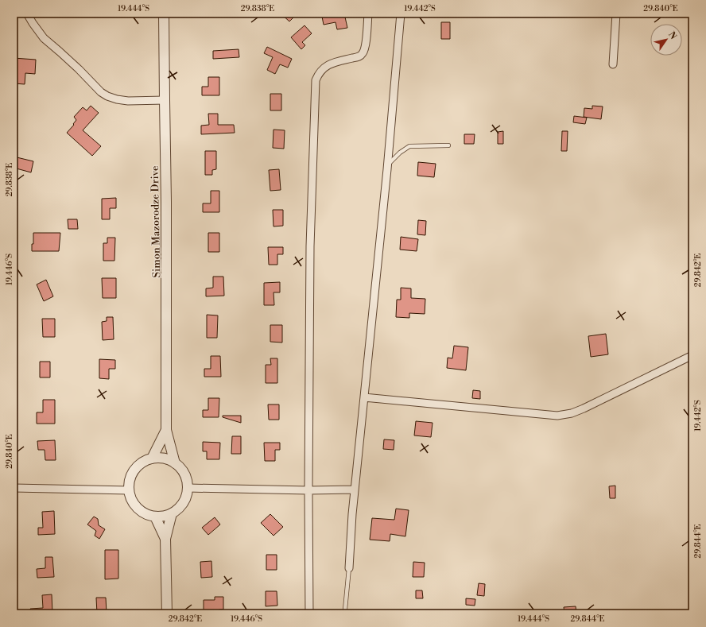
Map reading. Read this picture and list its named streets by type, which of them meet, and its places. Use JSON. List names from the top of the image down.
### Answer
{
  "streets": {
    "street": ["Simon Mazorodze Drive"]
  },
  "north": "top right",
  "coordinates": [
    "19.444°S",
    "29.838°E",
    "19.442°S",
    "29.840°E",
    "19.446°S",
    "29.842°E",
    "29.844°E"
  ]
}
